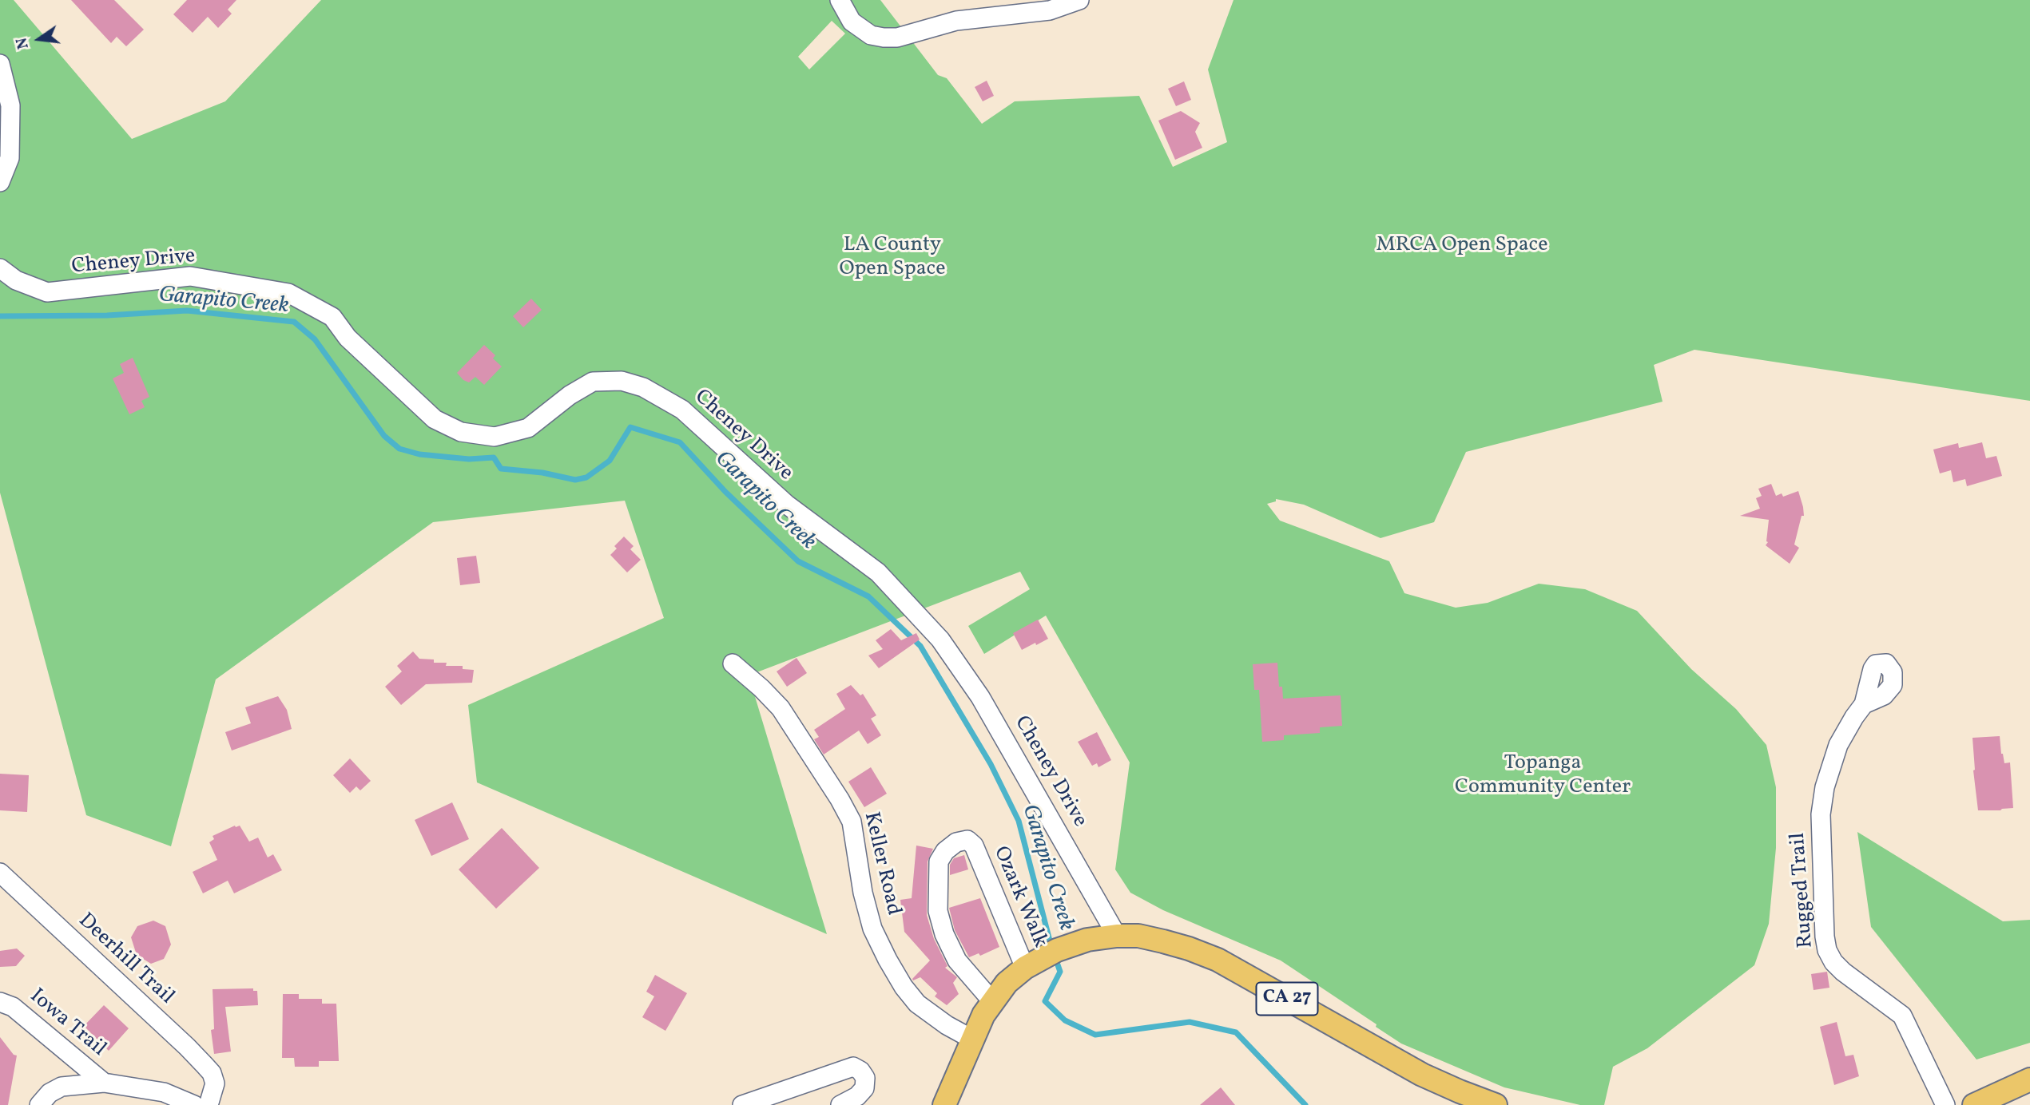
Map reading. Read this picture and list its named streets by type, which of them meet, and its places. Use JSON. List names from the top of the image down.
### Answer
{
  "streets": {
    "main road": ["CA 27"],
    "street": [
      "Cheney Drive",
      "Keller Road",
      "Rugged Trail",
      "Ozark Walk",
      "Deerhill Trail",
      "Iowa Trail"
    ]
  },
  "crossings": [
    ["Cheney Drive", "CA 27"],
    ["Keller Road", "CA 27"],
    ["Ozark Walk", "CA 27"]
  ],
  "water": ["Garapito Creek"],
  "parks": ["LA County Open Space", "MRCA Open Space", "Topanga Community Center"],
  "north": "left"
}
